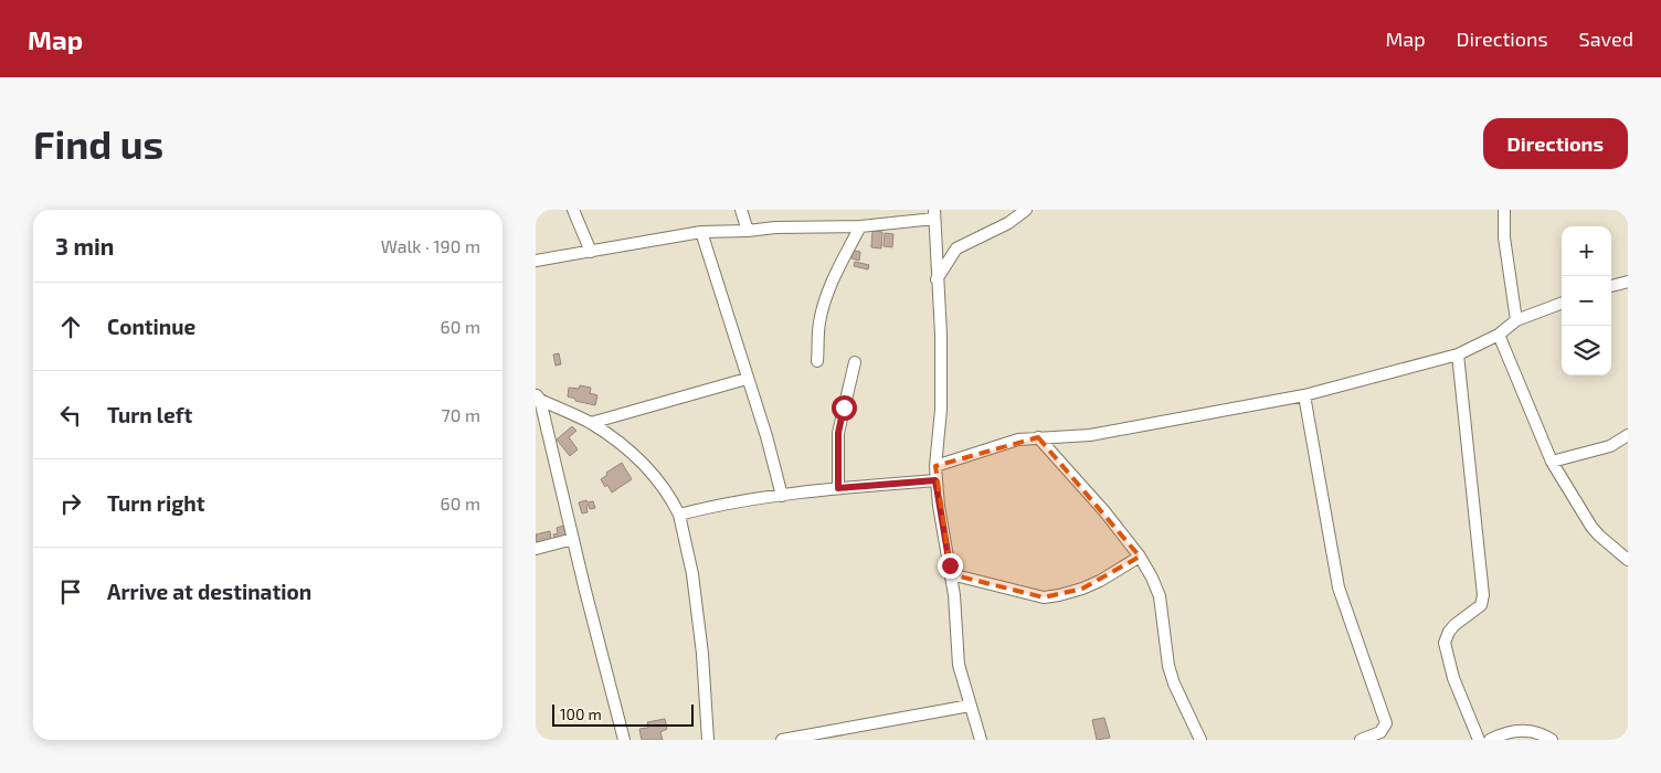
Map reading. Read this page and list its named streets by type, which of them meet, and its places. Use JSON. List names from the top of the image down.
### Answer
{
  "scale_bar": "100 m",
  "page": {
    "header": "Map",
    "nav": ["Map", "Directions", "Saved"],
    "buttons": "Directions",
    "title": "Find us",
    "heading": ["3 min", "Walk · 190 m"],
    "map_buttons": ["+", "−"],
    "list": [
      ["Continue", "60 m"],
      ["Turn left", "70 m"],
      ["Turn right", "60 m"],
      "Arrive at destination"
    ],
    "scale": "100 m"
  }
}
